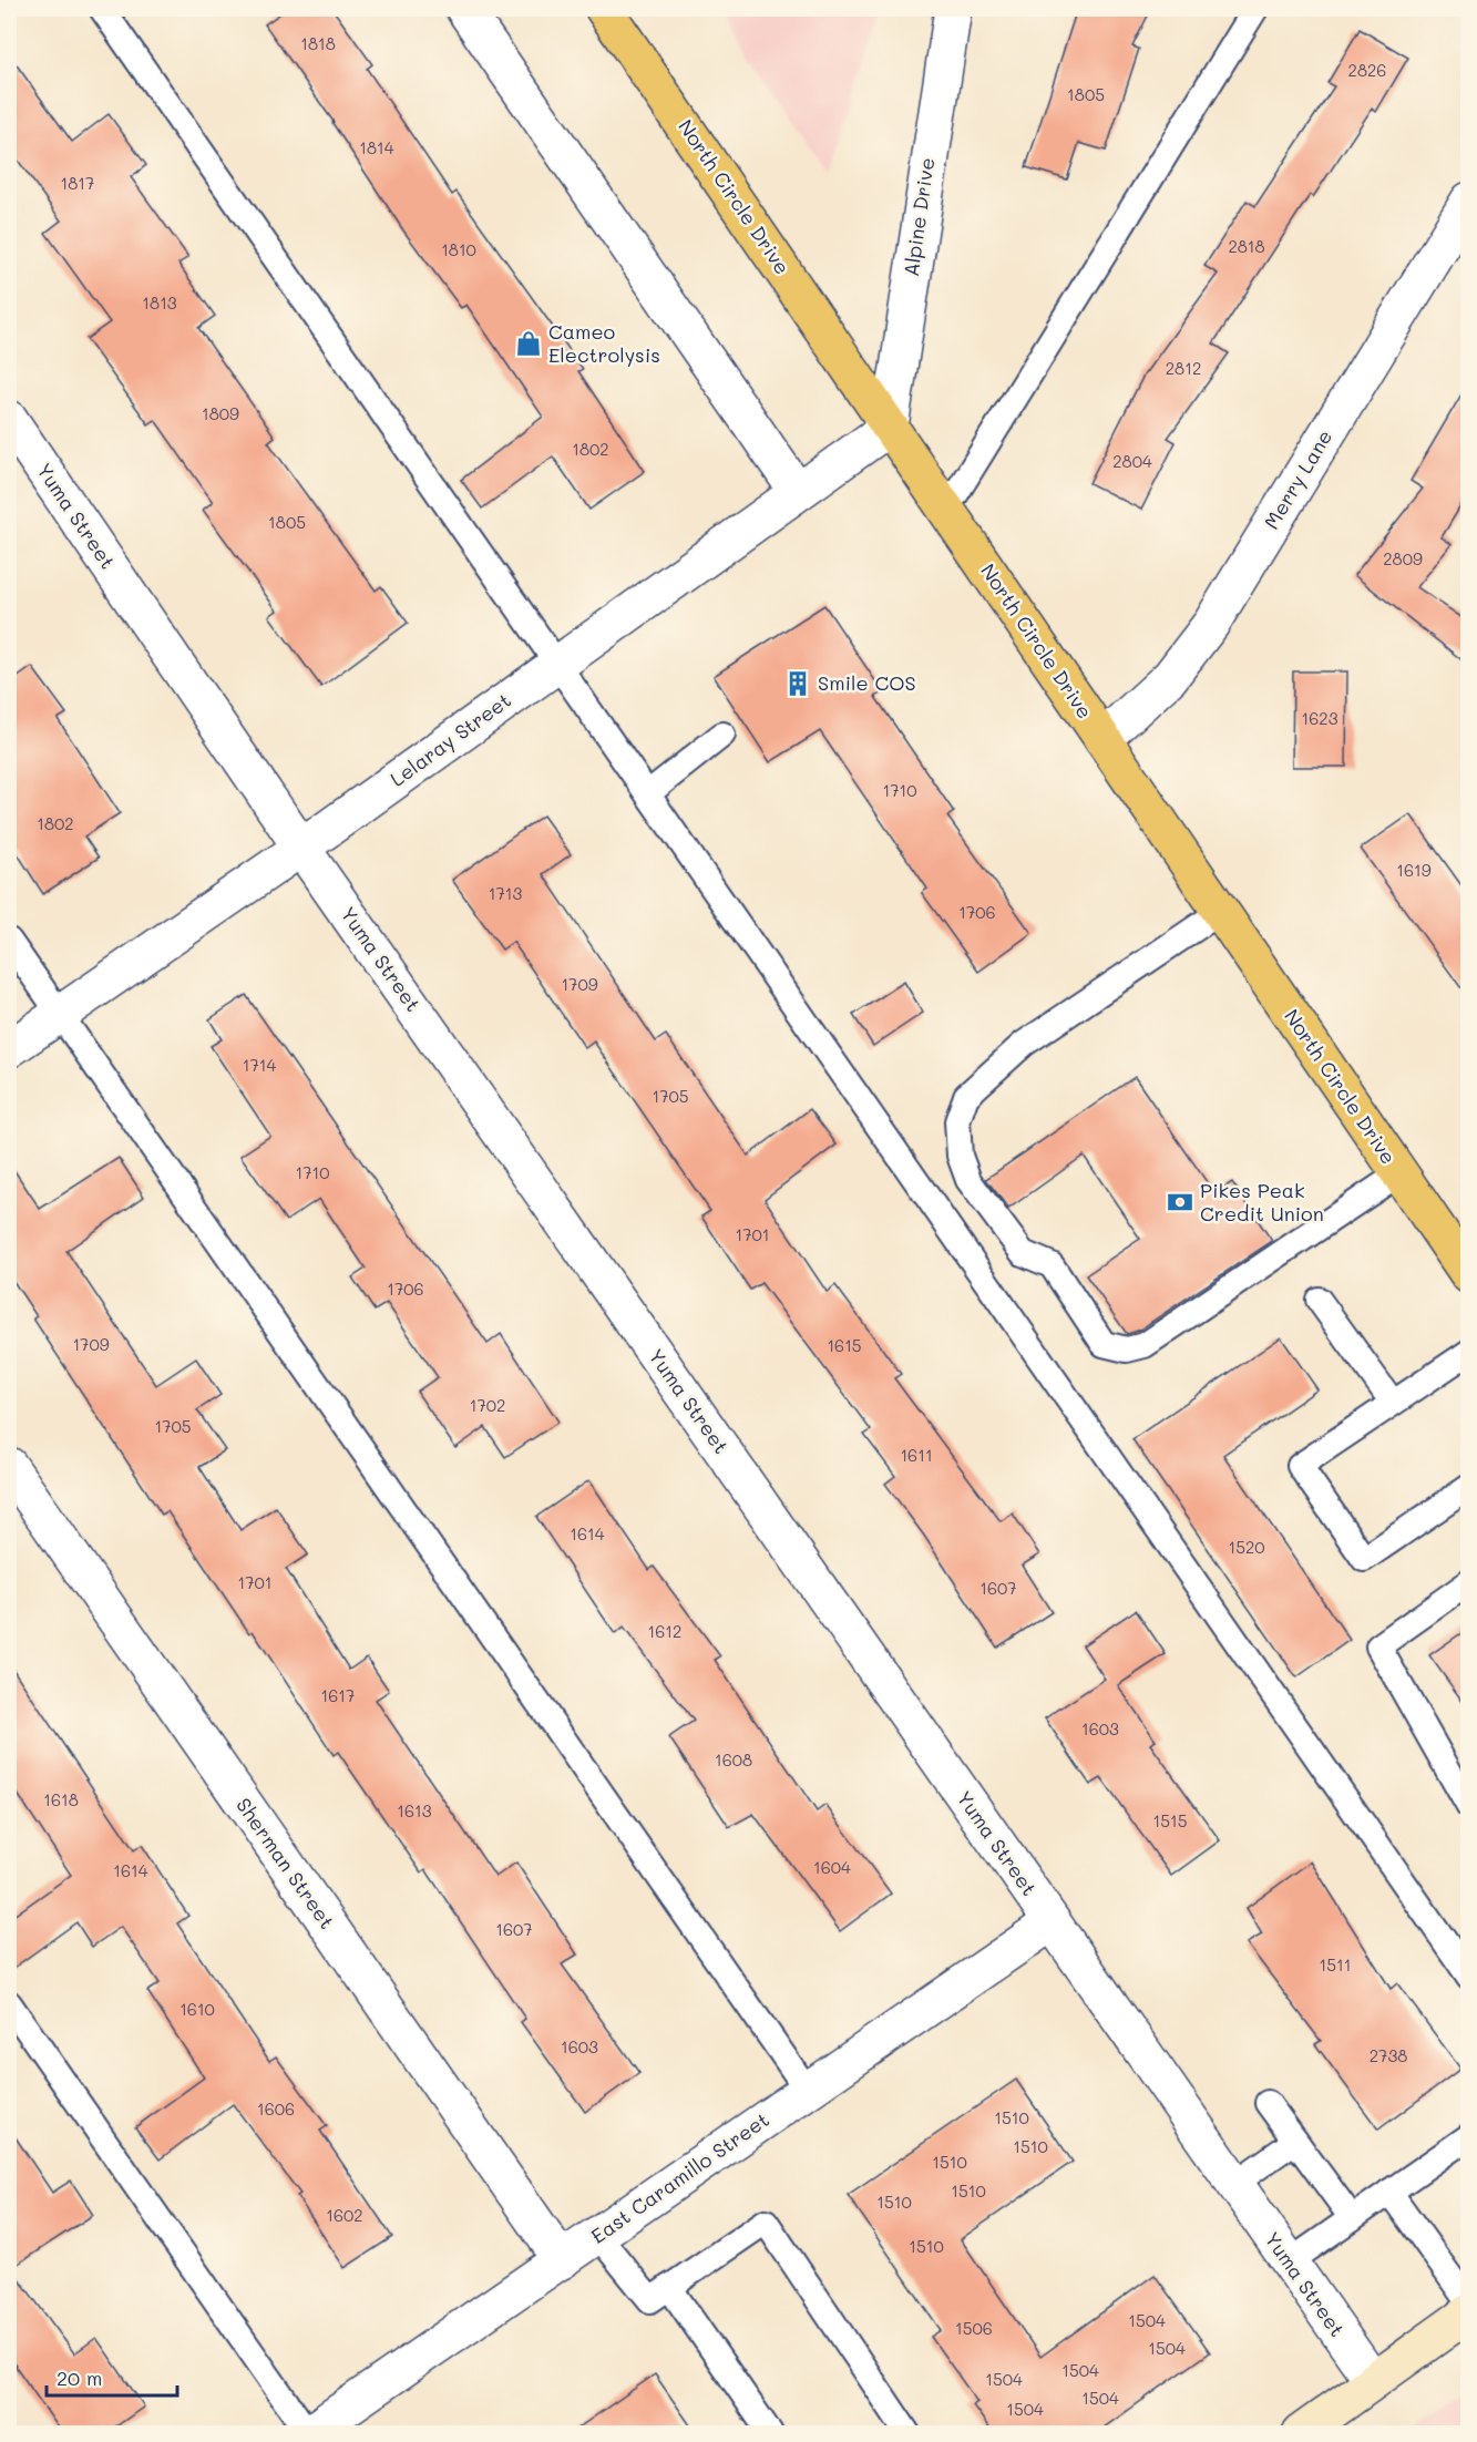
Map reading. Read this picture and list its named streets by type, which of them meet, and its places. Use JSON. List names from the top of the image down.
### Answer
{
  "streets": {
    "main road": ["North Circle Drive"],
    "street": [
      "Alpine Drive",
      "Merry Lane",
      "Yuma Street",
      "Lelaray Street",
      "Sherman Street",
      "East Caramillo Street"
    ]
  },
  "crossings": [
    ["North Circle Drive", "Alpine Drive"],
    ["North Circle Drive", "Merry Lane"],
    ["North Circle Drive", "Lelaray Street"],
    ["Alpine Drive", "Lelaray Street"],
    ["Yuma Street", "Lelaray Street"],
    ["Yuma Street", "East Caramillo Street"],
    ["Sherman Street", "East Caramillo Street"]
  ],
  "places": {
    "shop": ["Cameo Electrolysis"],
    "building": ["Smile COS"],
    "bank": ["Pikes Peak Credit Union"]
  },
  "house_numbers": [
    "1818",
    "2826",
    "1805",
    "1814",
    "1817",
    "2818",
    "1810",
    "1813",
    "2812",
    "1809",
    "1802",
    "2804",
    "1805",
    "2809",
    "1623",
    "1710",
    "1802",
    "1619",
    "1713",
    "1706",
    "1709",
    "1714",
    "1705",
    "1710",
    "1701",
    "1706",
    "1709",
    "1615",
    "1702",
    "1705",
    "1611",
    "1614",
    "1520",
    "1701",
    "1607",
    "1612",
    "1617",
    "1603",
    "1608",
    "1618",
    "1613",
    "1515",
    "1604",
    "1614",
    "1607",
    "1511",
    "1610",
    "1603",
    "2738",
    "1606",
    "1510",
    "1510",
    "1510",
    "1510",
    "1510",
    "1602",
    "1510",
    "1504",
    "1506",
    "1504",
    "1504",
    "1504",
    "1504",
    "1504"
  ],
  "scale_bar": "20 m"
}
